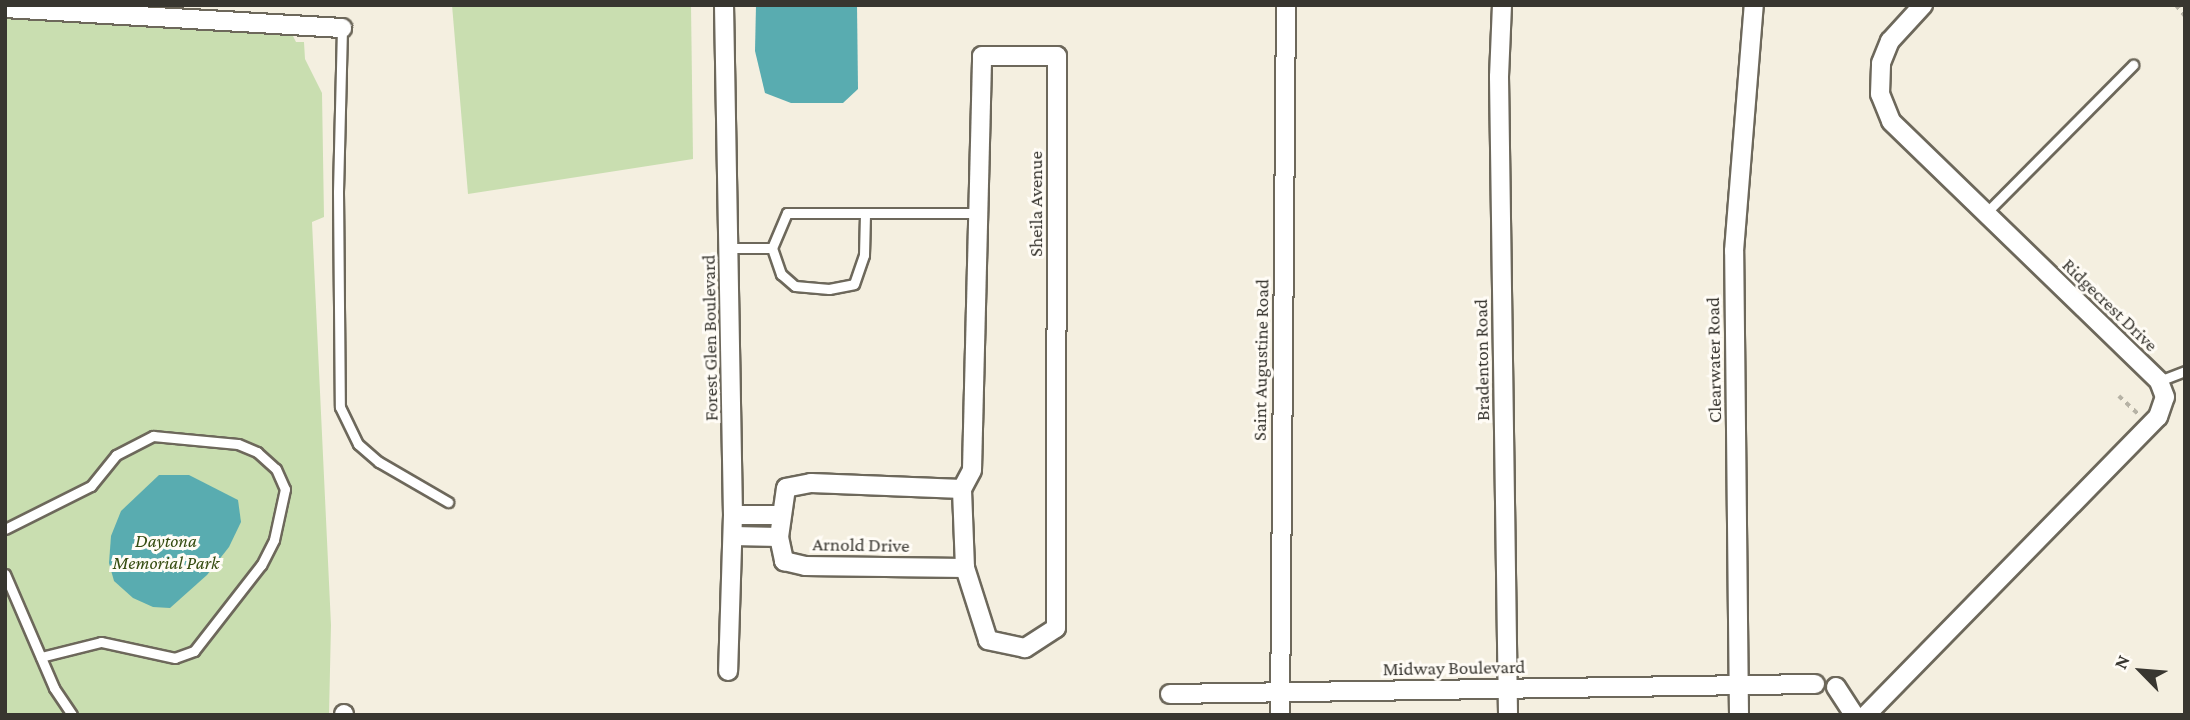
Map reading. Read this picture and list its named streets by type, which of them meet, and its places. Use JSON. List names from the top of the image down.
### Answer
{
  "streets": {
    "street": [
      "Sheila Avenue",
      "Ridgecrest Drive",
      "Forest Glen Boulevard",
      "Saint Augustine Road",
      "Bradenton Road",
      "Clearwater Road",
      "Arnold Drive",
      "Midway Boulevard"
    ]
  },
  "crossings": [
    ["Sheila Avenue", "Arnold Drive"],
    ["Saint Augustine Road", "Midway Boulevard"],
    ["Bradenton Road", "Midway Boulevard"],
    ["Clearwater Road", "Midway Boulevard"]
  ],
  "parks": ["Daytona Memorial Park"],
  "north": "top left"
}
